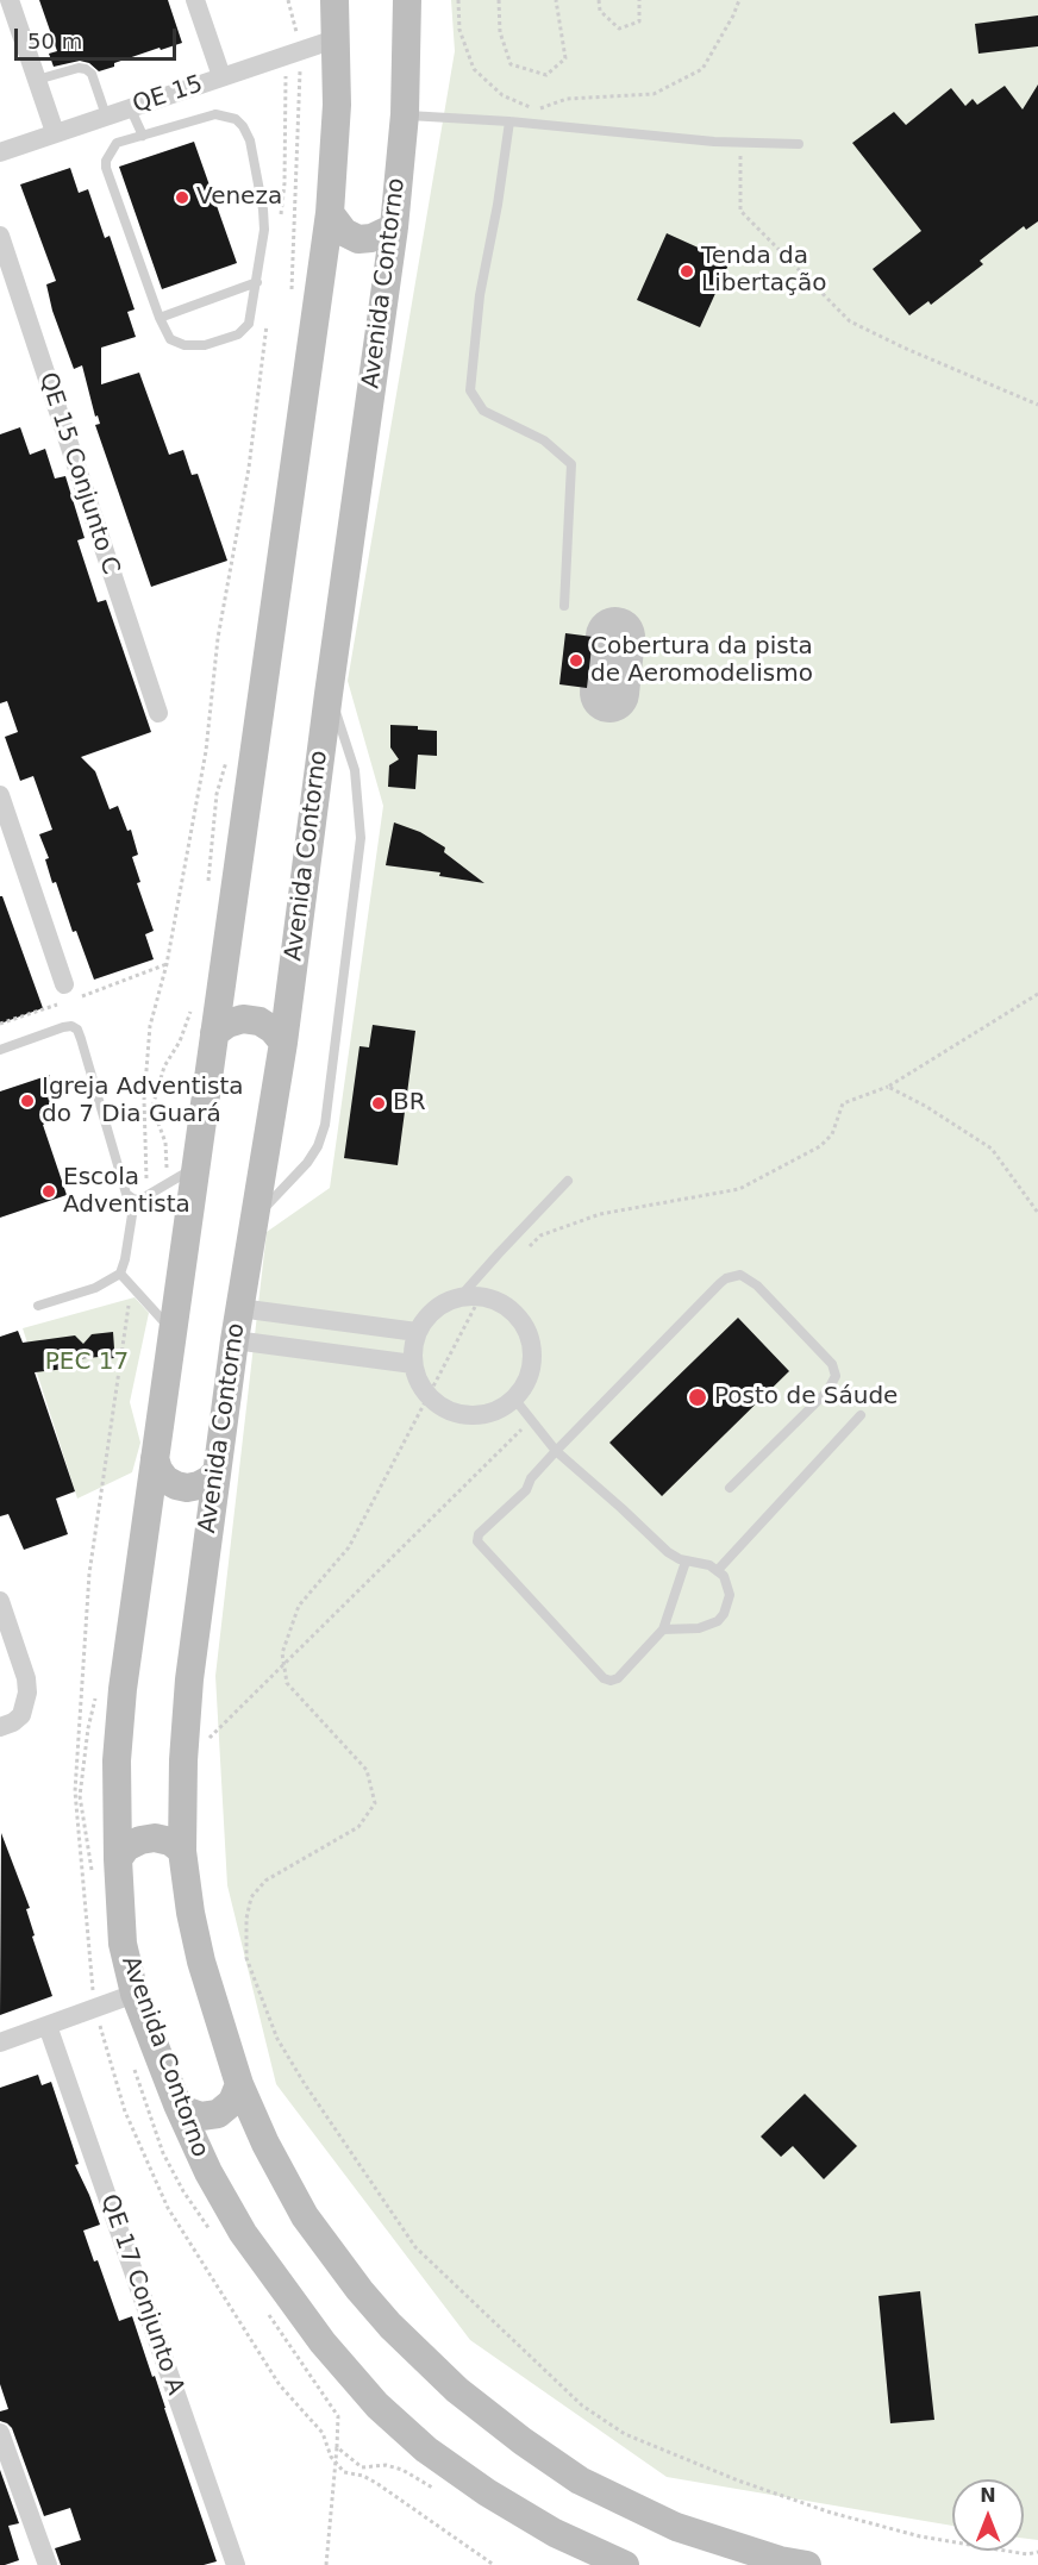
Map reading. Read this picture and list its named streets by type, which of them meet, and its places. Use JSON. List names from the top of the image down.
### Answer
{
  "streets": {
    "main road": ["Avenida Contorno"],
    "street": ["QE 15", "QE 15 Conjunto C", "QE 17 Conjunto A"]
  },
  "crossings": [
    ["QE 15", "Avenida Contorno"]
  ],
  "parks": ["PEC 17"],
  "places": [
    "Veneza",
    "Tenda da Libertação",
    "Cobertura da pista de Aeromodelismo",
    "Igreja Adventista do 7 Dia Guará",
    "BR",
    "Escola Adventista",
    "Posto de Sáude"
  ],
  "scale_bar": "50 m",
  "north": "top"
}
